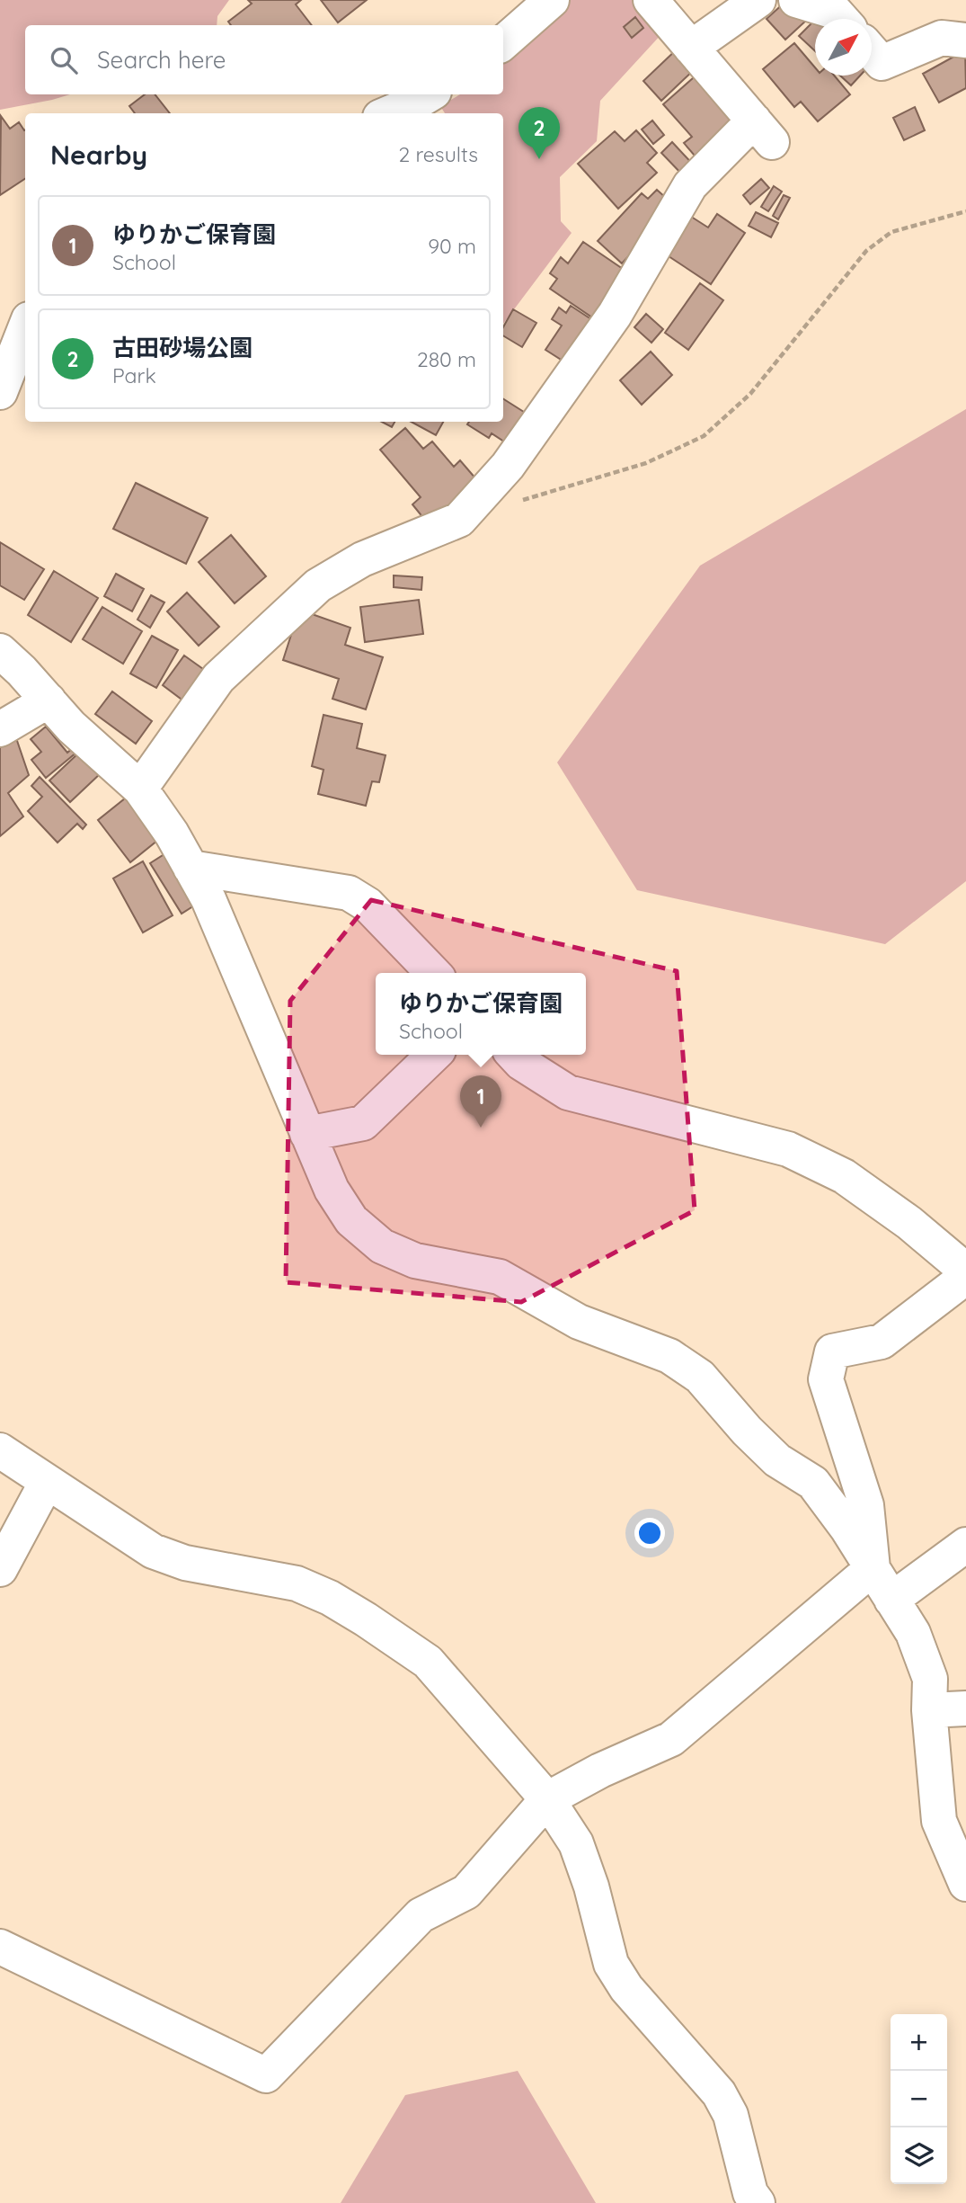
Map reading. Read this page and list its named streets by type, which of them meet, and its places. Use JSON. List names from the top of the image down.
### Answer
{
  "north": "top right",
  "page": {
    "search": "Search here",
    "pins": ["2", "1"],
    "heading": ["Nearby", "2 results"],
    "list": [
      {
        "mark": "1",
        "name": "ゆりかご保育園",
        "note": "School",
        "value": "90 m"
      },
      {
        "mark": "2",
        "name": "古田砂場公園",
        "note": "Park",
        "value": "280 m"
      }
    ],
    "popup": ["ゆりかご保育園", "School"],
    "map_buttons": ["+", "−"]
  }
}
